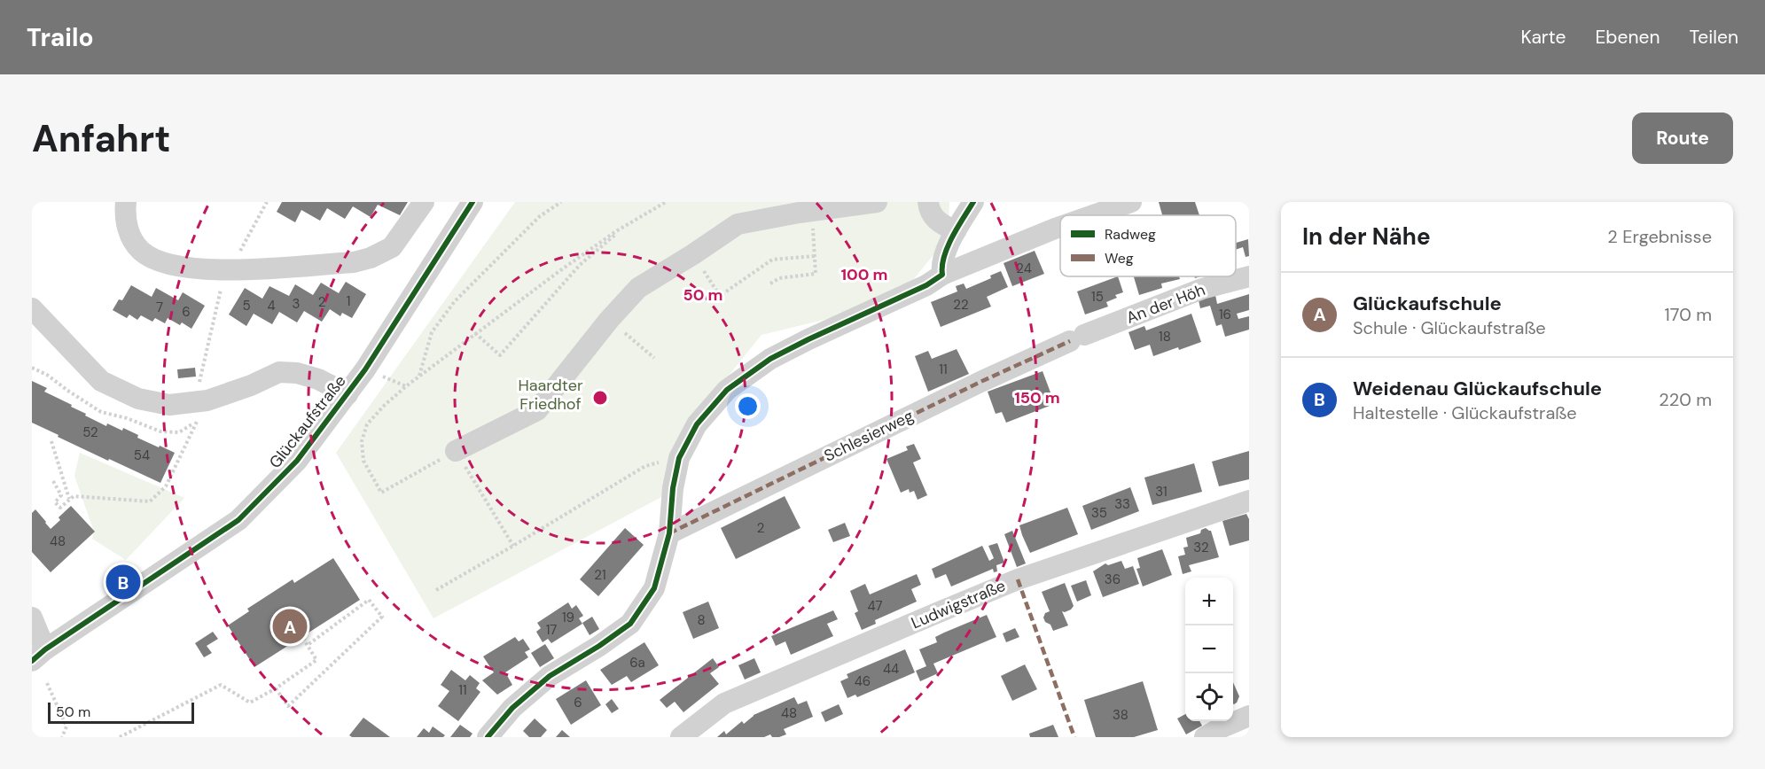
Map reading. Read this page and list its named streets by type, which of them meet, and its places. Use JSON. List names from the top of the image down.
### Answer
{
  "streets": {
    "street": [
      "An der Höh",
      "Glückaufstraße",
      "Schlesierweg",
      "Ludwigstraße"
    ]
  },
  "crossings": [
    ["An der Höh", "Schlesierweg"]
  ],
  "parks": ["Haardter Friedhof"],
  "house_numbers": [
    "24",
    "15",
    "1",
    "2",
    "3",
    "22",
    "5",
    "4",
    "7",
    "6",
    "16",
    "18",
    "11",
    "52",
    "54",
    "31",
    "33",
    "35",
    "2",
    "48",
    "32",
    "21",
    "36",
    "47",
    "19",
    "8",
    "17",
    "6a",
    "44",
    "46",
    "11",
    "6",
    "48",
    "38"
  ],
  "legend": ["Radweg", "Weg"],
  "scale_bar": "50 m",
  "page": {
    "header": "Trailo",
    "nav": ["Karte", "Ebenen", "Teilen"],
    "buttons": "Route",
    "title": "Anfahrt",
    "heading": ["In der Nähe", "2 Ergebnisse"],
    "list": [
      {
        "mark": "A",
        "name": "Glückaufschule",
        "note": "Schule · Glückaufstraße",
        "value": "170 m"
      },
      {
        "mark": "B",
        "name": "Weidenau Glückaufschule",
        "note": "Haltestelle · Glückaufstraße",
        "value": "220 m"
      }
    ],
    "pins": ["B", "A"],
    "map_buttons": ["+", "−"],
    "scale": "50 m"
  },
  "rings": ["100 m", "50 m", "150 m"]
}
